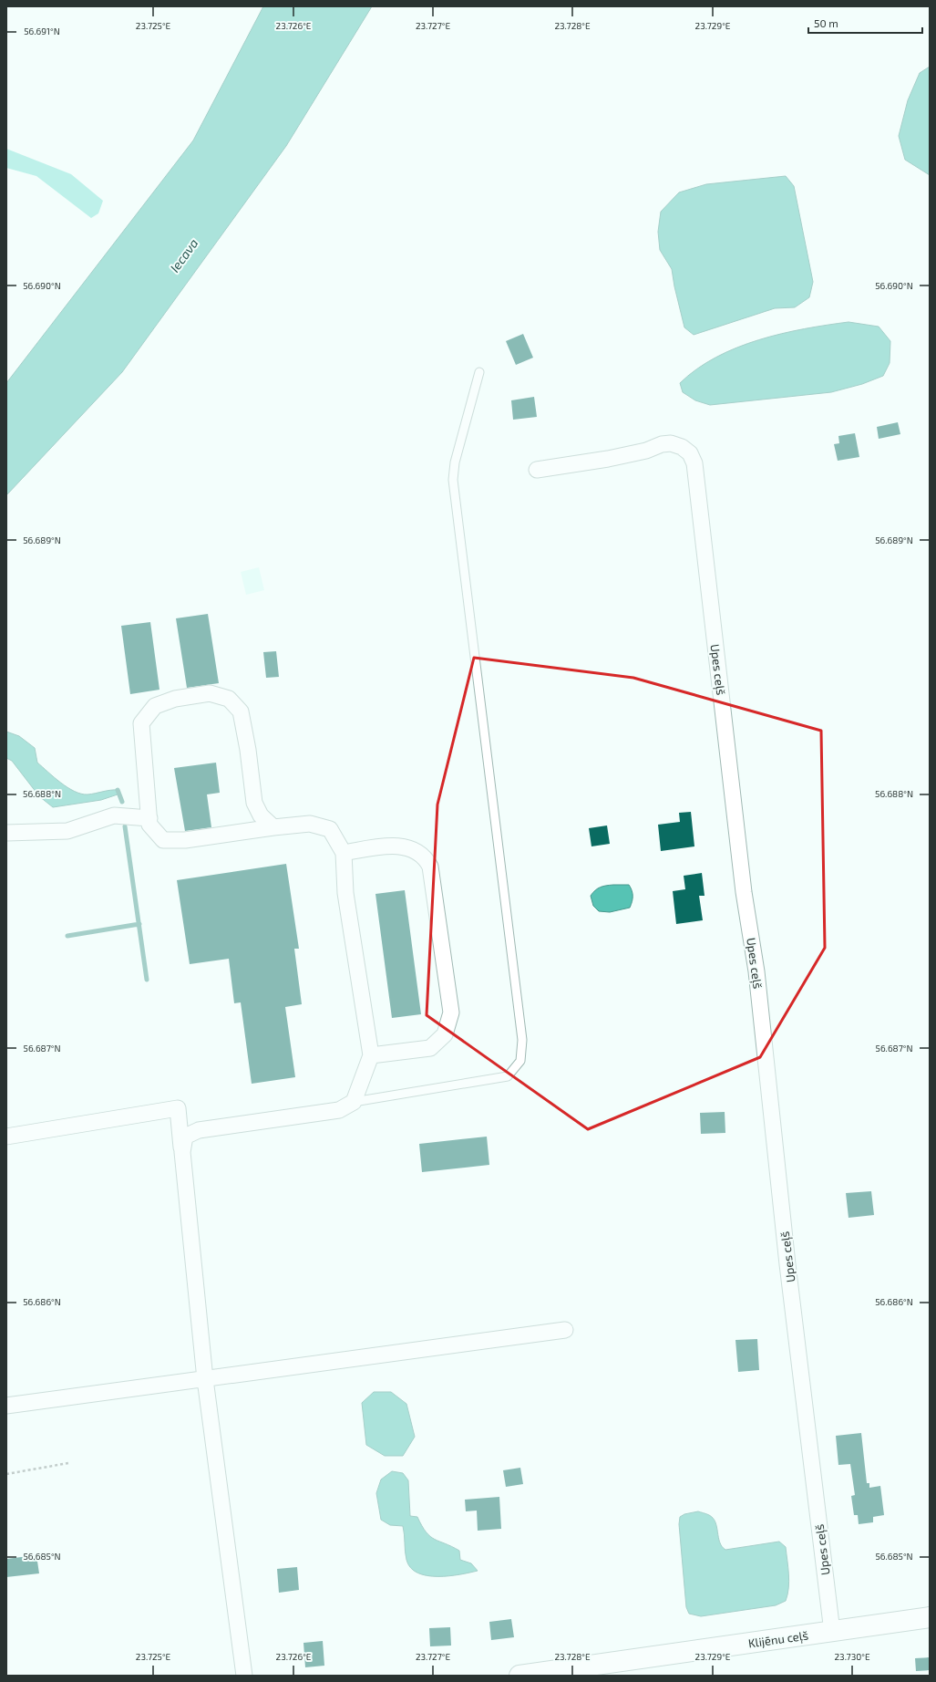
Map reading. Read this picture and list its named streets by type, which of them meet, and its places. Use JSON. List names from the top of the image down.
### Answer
{
  "streets": {
    "street": ["Upes ceļš", "Klijēnu ceļš"]
  },
  "crossings": [
    ["Upes ceļš", "Klijēnu ceļš"]
  ],
  "water": ["Iecava"],
  "scale_bar": "50 m",
  "coordinates": [
    "23.725°E",
    "23.726°E",
    "23.727°E",
    "23.728°E",
    "23.729°E",
    "56.691°N",
    "56.690°N",
    "56.689°N",
    "56.688°N",
    "56.687°N",
    "56.686°N",
    "56.685°N",
    "23.730°E"
  ]
}
